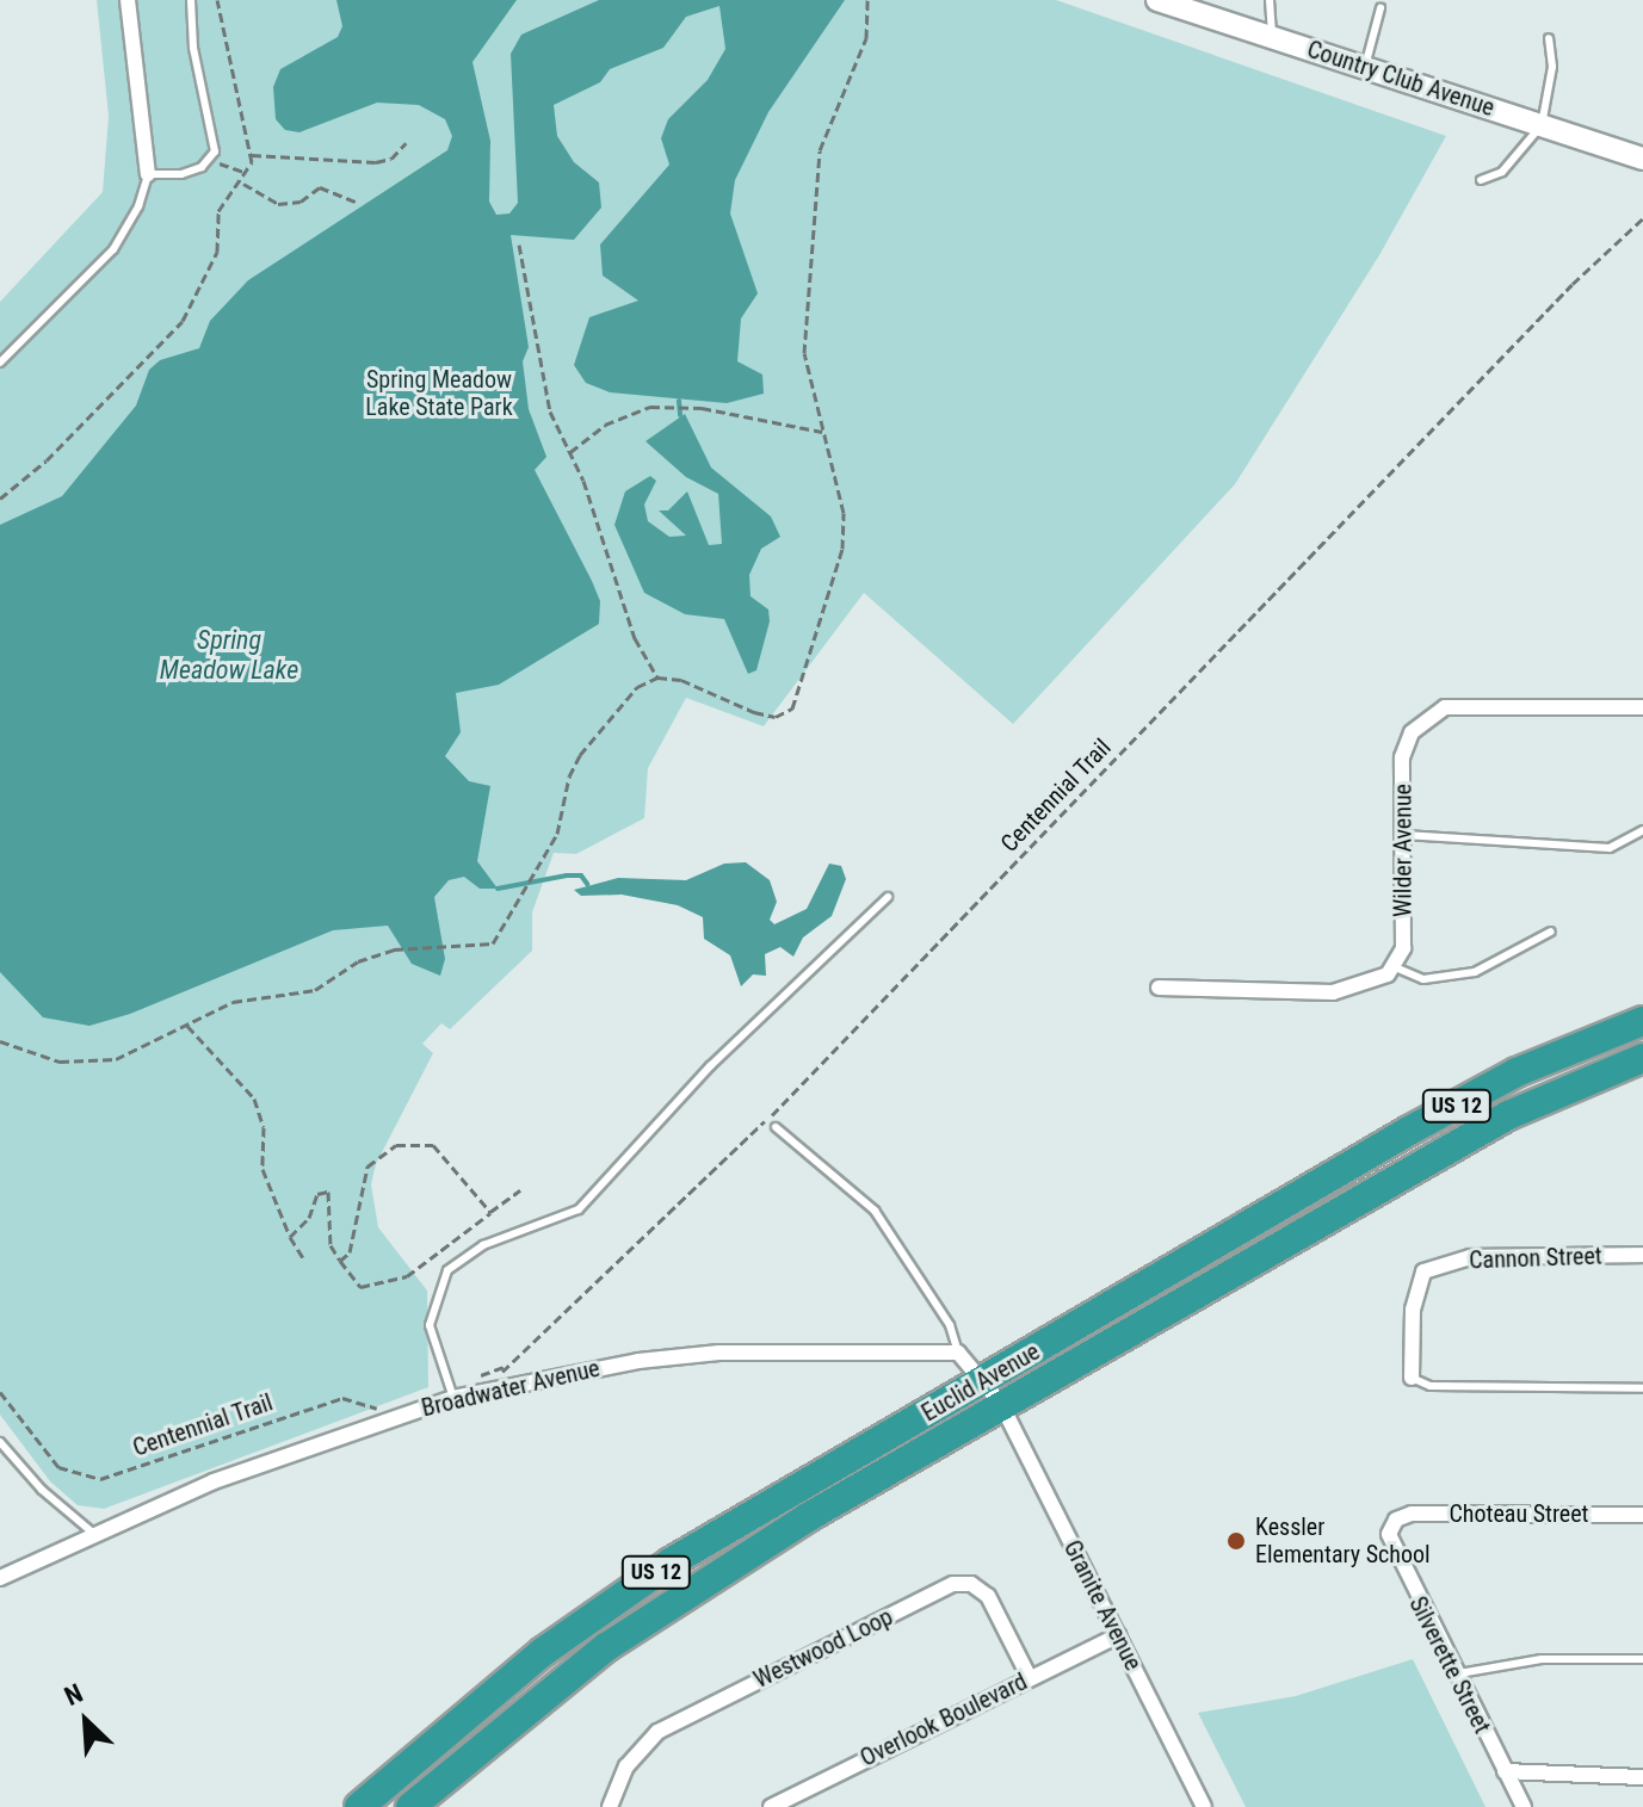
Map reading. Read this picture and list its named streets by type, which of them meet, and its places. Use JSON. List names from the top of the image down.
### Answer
{
  "streets": {
    "highway": ["US 12", "Euclid Avenue"],
    "street": [
      "Country Club Avenue",
      "Wilder Avenue",
      "Cannon Street",
      "Broadwater Avenue",
      "Choteau Street",
      "Granite Avenue",
      "Westwood Loop",
      "Silverette Street",
      "Overlook Boulevard"
    ],
    "path": ["Centennial Trail"]
  },
  "crossings": [
    ["Centennial Trail", "Broadwater Avenue"],
    ["Euclid Avenue", "Granite Avenue"],
    ["Choteau Street", "Silverette Street"],
    ["Granite Avenue", "Overlook Boulevard"],
    ["Westwood Loop", "Overlook Boulevard"]
  ],
  "water": ["Spring Meadow Lake"],
  "parks": ["Spring Meadow Lake State Park"],
  "places": ["Kessler Elementary School"],
  "north": "top left"
}
